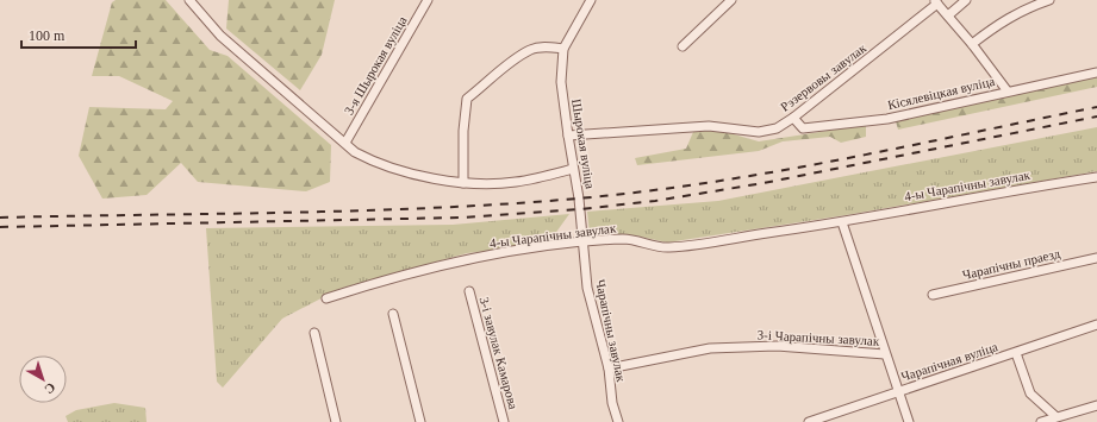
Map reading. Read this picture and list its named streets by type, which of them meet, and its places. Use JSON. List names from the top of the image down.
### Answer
{
  "streets": {
    "street": [
      "3-я Шырокая вуліца",
      "Рэзервовы завулак",
      "Кісялевіцкая вуліца",
      "Шырокая вуліца",
      "4-ы Чарапічны завулак",
      "Чарапічны праезд",
      "Чарапічны завулак",
      "3-і Чарапічны завулак",
      "3-і завулак Камарова",
      "Чарапічная вуліца"
    ]
  },
  "crossings": [
    ["Рэзервовы завулак", "Кісялевіцкая вуліца"],
    ["Рэзервовы завулак", "Шырокая вуліца"],
    ["Шырокая вуліца", "4-ы Чарапічны завулак"],
    ["Шырокая вуліца", "Чарапічны завулак"],
    ["4-ы Чарапічны завулак", "Чарапічны завулак"],
    ["Чарапічны завулак", "3-і Чарапічны завулак"]
  ],
  "scale_bar": "100 m",
  "north": "bottom right"
}
